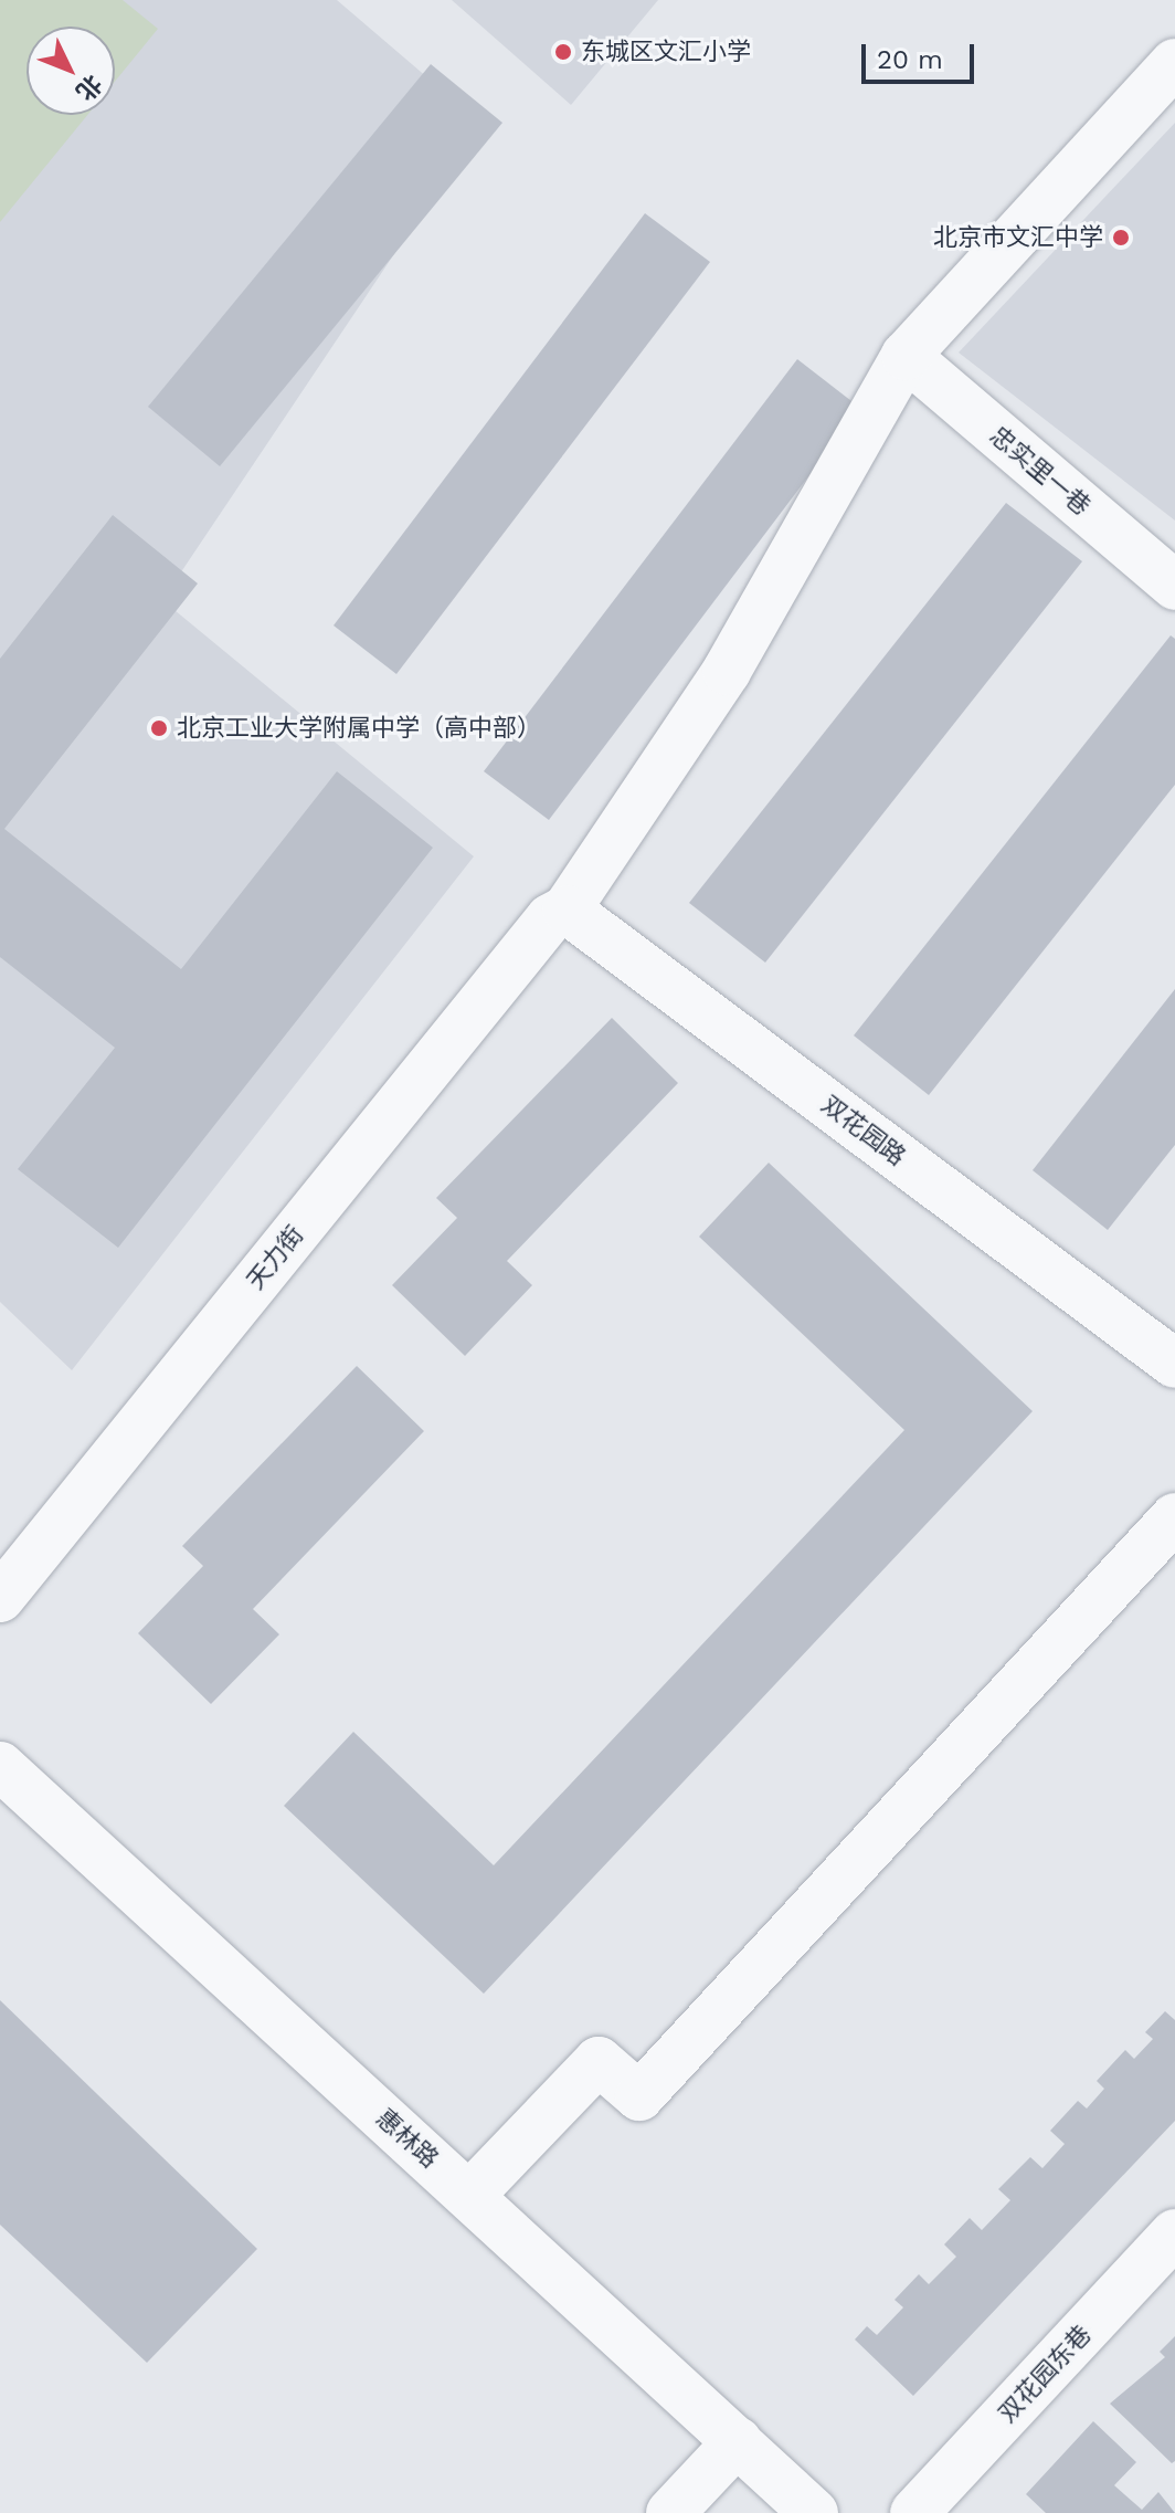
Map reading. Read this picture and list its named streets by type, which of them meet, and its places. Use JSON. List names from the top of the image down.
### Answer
{
  "streets": {
    "street": [
      "忠实里一巷",
      "双花园路",
      "天力街",
      "惠林路",
      "双花园东巷"
    ]
  },
  "crossings": [
    ["忠实里一巷", "天力街"],
    ["双花园路", "天力街"]
  ],
  "places": ["东城区文汇小学", "北京市文汇中学", "北京工业大学附属中学（高中部）"],
  "scale_bar": "20 m",
  "north": "bottom right"
}
